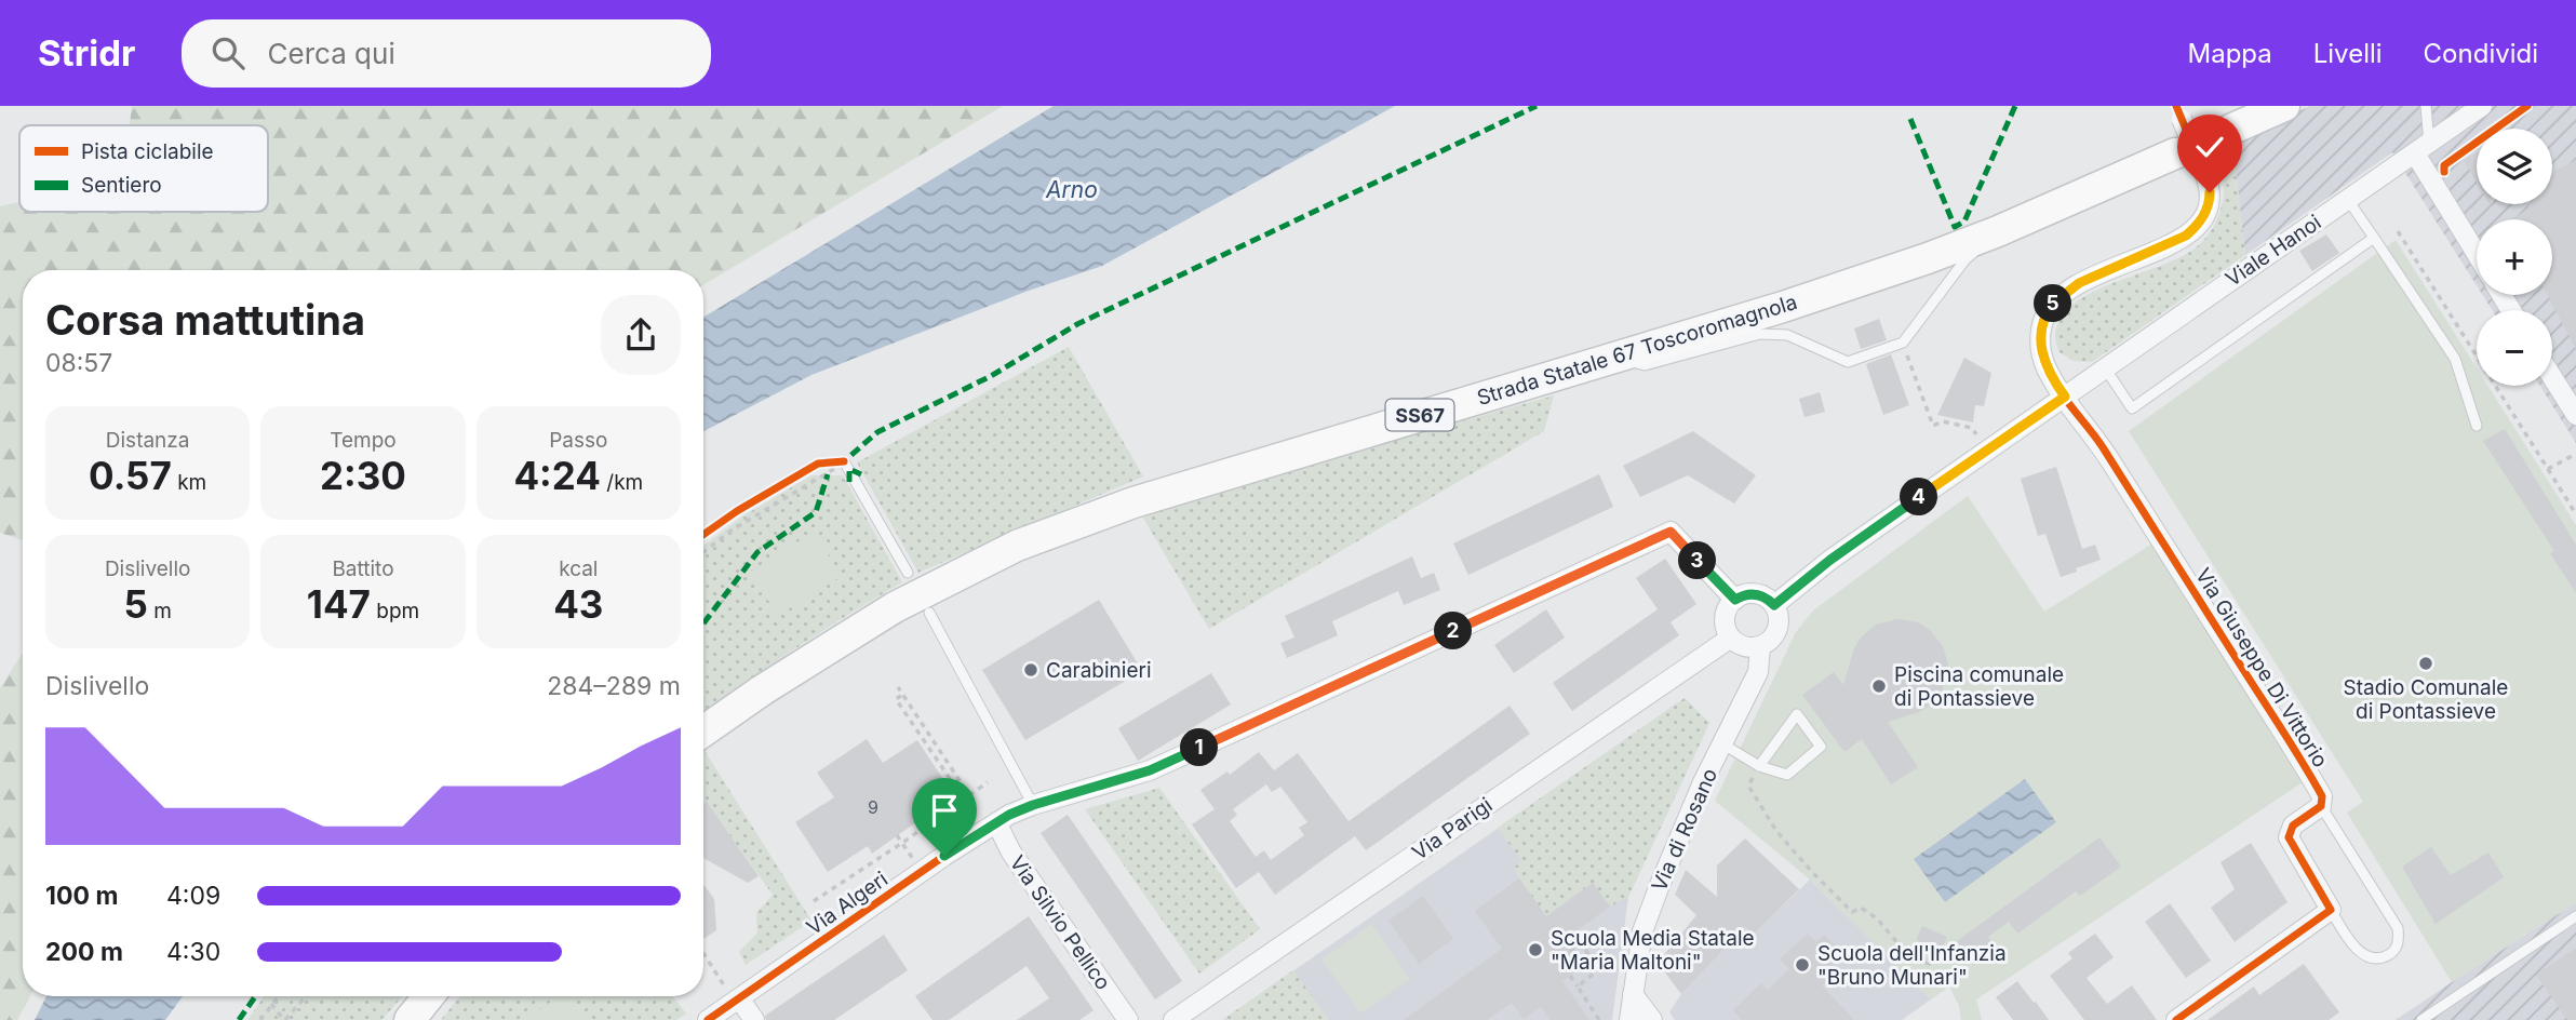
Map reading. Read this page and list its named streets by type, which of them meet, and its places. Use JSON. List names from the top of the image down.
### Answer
{
  "streets": {
    "main road": ["Strada Statale 67 Toscoromagnola", "SS67"],
    "street": [
      "Viale Hanoi",
      "Via Giuseppe Di Vittorio",
      "Via Parigi",
      "Via di Rosano",
      "Via Algeri",
      "Via Silvio Pellico"
    ]
  },
  "crossings": [
    ["Viale Hanoi", "Via Giuseppe Di Vittorio"],
    ["Via Parigi", "Via di Rosano"],
    ["Via Parigi", "Via Algeri"],
    ["Via di Rosano", "Via Algeri"],
    ["Via Algeri", "Via Silvio Pellico"]
  ],
  "water": ["Arno"],
  "places": [
    "Stadio Comunale di Pontassieve",
    "Carabinieri",
    "Piscina comunale di Pontassieve",
    "Scuola Media Statale \"Maria Maltoni\"",
    "Scuola dell'Infanzia \"Bruno Munari\""
  ],
  "house_numbers": ["9"],
  "legend": ["Pista ciclabile", "Sentiero"],
  "page": {
    "header": "Stridr",
    "search": "Cerca qui",
    "nav": ["Mappa", "Livelli", "Condividi"],
    "map_buttons": ["+", "−"],
    "heading": ["Corsa mattutina", "08:57"],
    "pins": [
      "5",
      "4",
      "3",
      "2",
      "1"
    ],
    "stats": [
      ["Distanza", "0.57 km"],
      ["Tempo", "2:30"],
      ["Passo", "4:24 /km"],
      ["Dislivello", "5 m"],
      ["Battito", "147 bpm"],
      ["kcal", "43"]
    ],
    "chart": ["Dislivello", "284–289 m"],
    "list": [
      {
        "name": "100 m",
        "note": "4:09"
      },
      {
        "name": "200 m",
        "note": "4:30"
      }
    ]
  }
}
